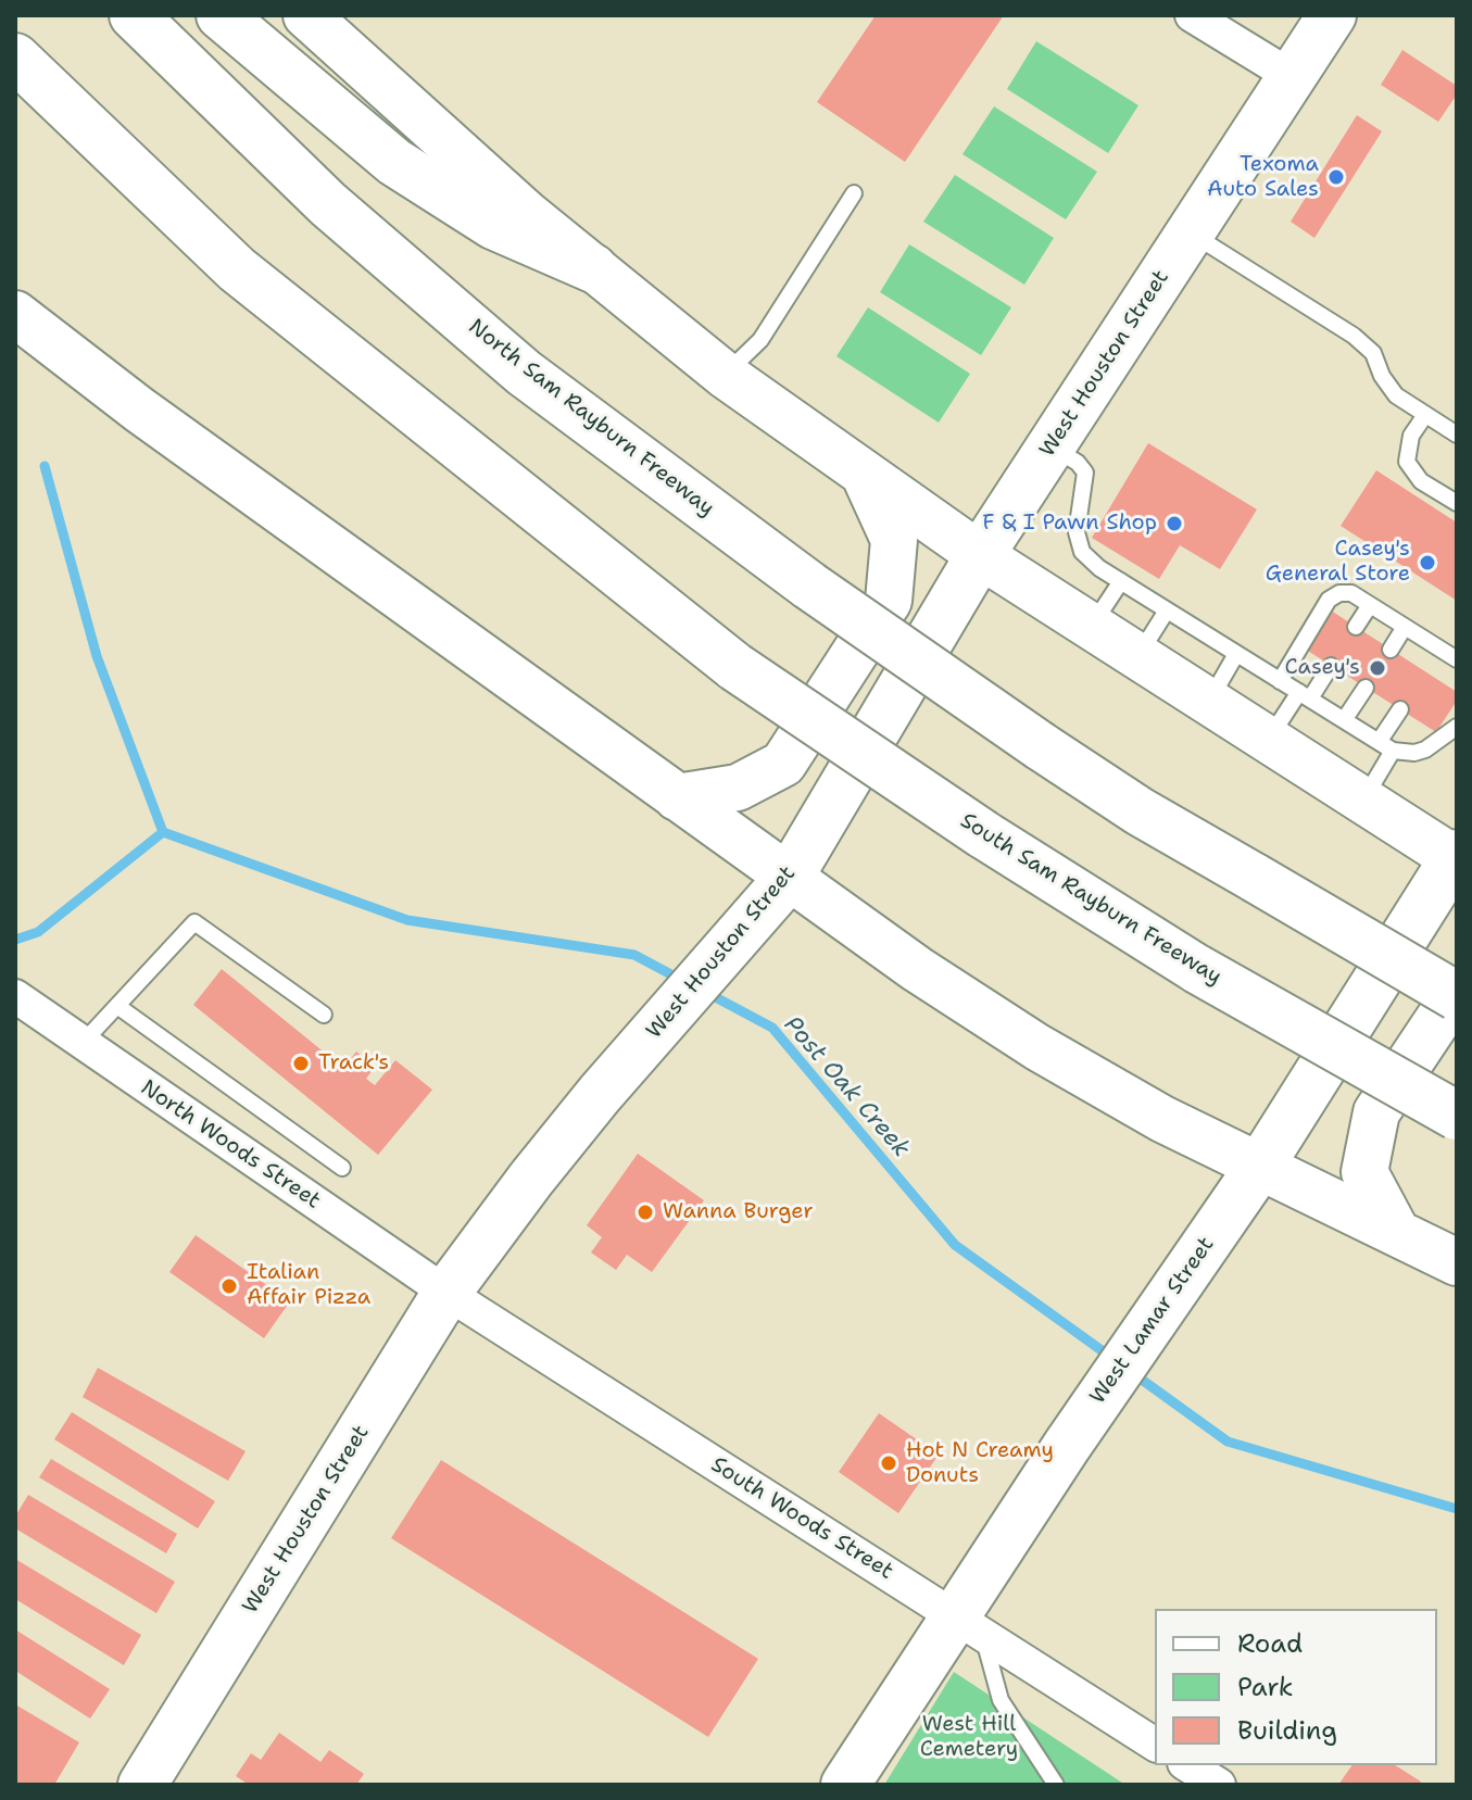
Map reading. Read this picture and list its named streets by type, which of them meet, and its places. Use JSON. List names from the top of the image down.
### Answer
{
  "streets": {
    "main road": [
      "West Houston Street",
      "North Sam Rayburn Freeway",
      "South Sam Rayburn Freeway",
      "West Lamar Street"
    ],
    "street": ["North Woods Street", "South Woods Street"]
  },
  "crossings": [
    ["West Houston Street", "North Woods Street"],
    ["West Houston Street", "South Woods Street"],
    ["North Woods Street", "South Woods Street"],
    ["West Lamar Street", "South Woods Street"]
  ],
  "water": ["Post Oak Creek"],
  "parks": ["West Hill Cemetery"],
  "places": [
    "Texoma Auto Sales",
    "F & I Pawn Shop",
    "Casey's General Store",
    "Casey's",
    "Track's",
    "Wanna Burger",
    "Italian Affair Pizza",
    "Hot N Creamy Donuts"
  ],
  "legend": ["Road", "Park", "Building"]
}
